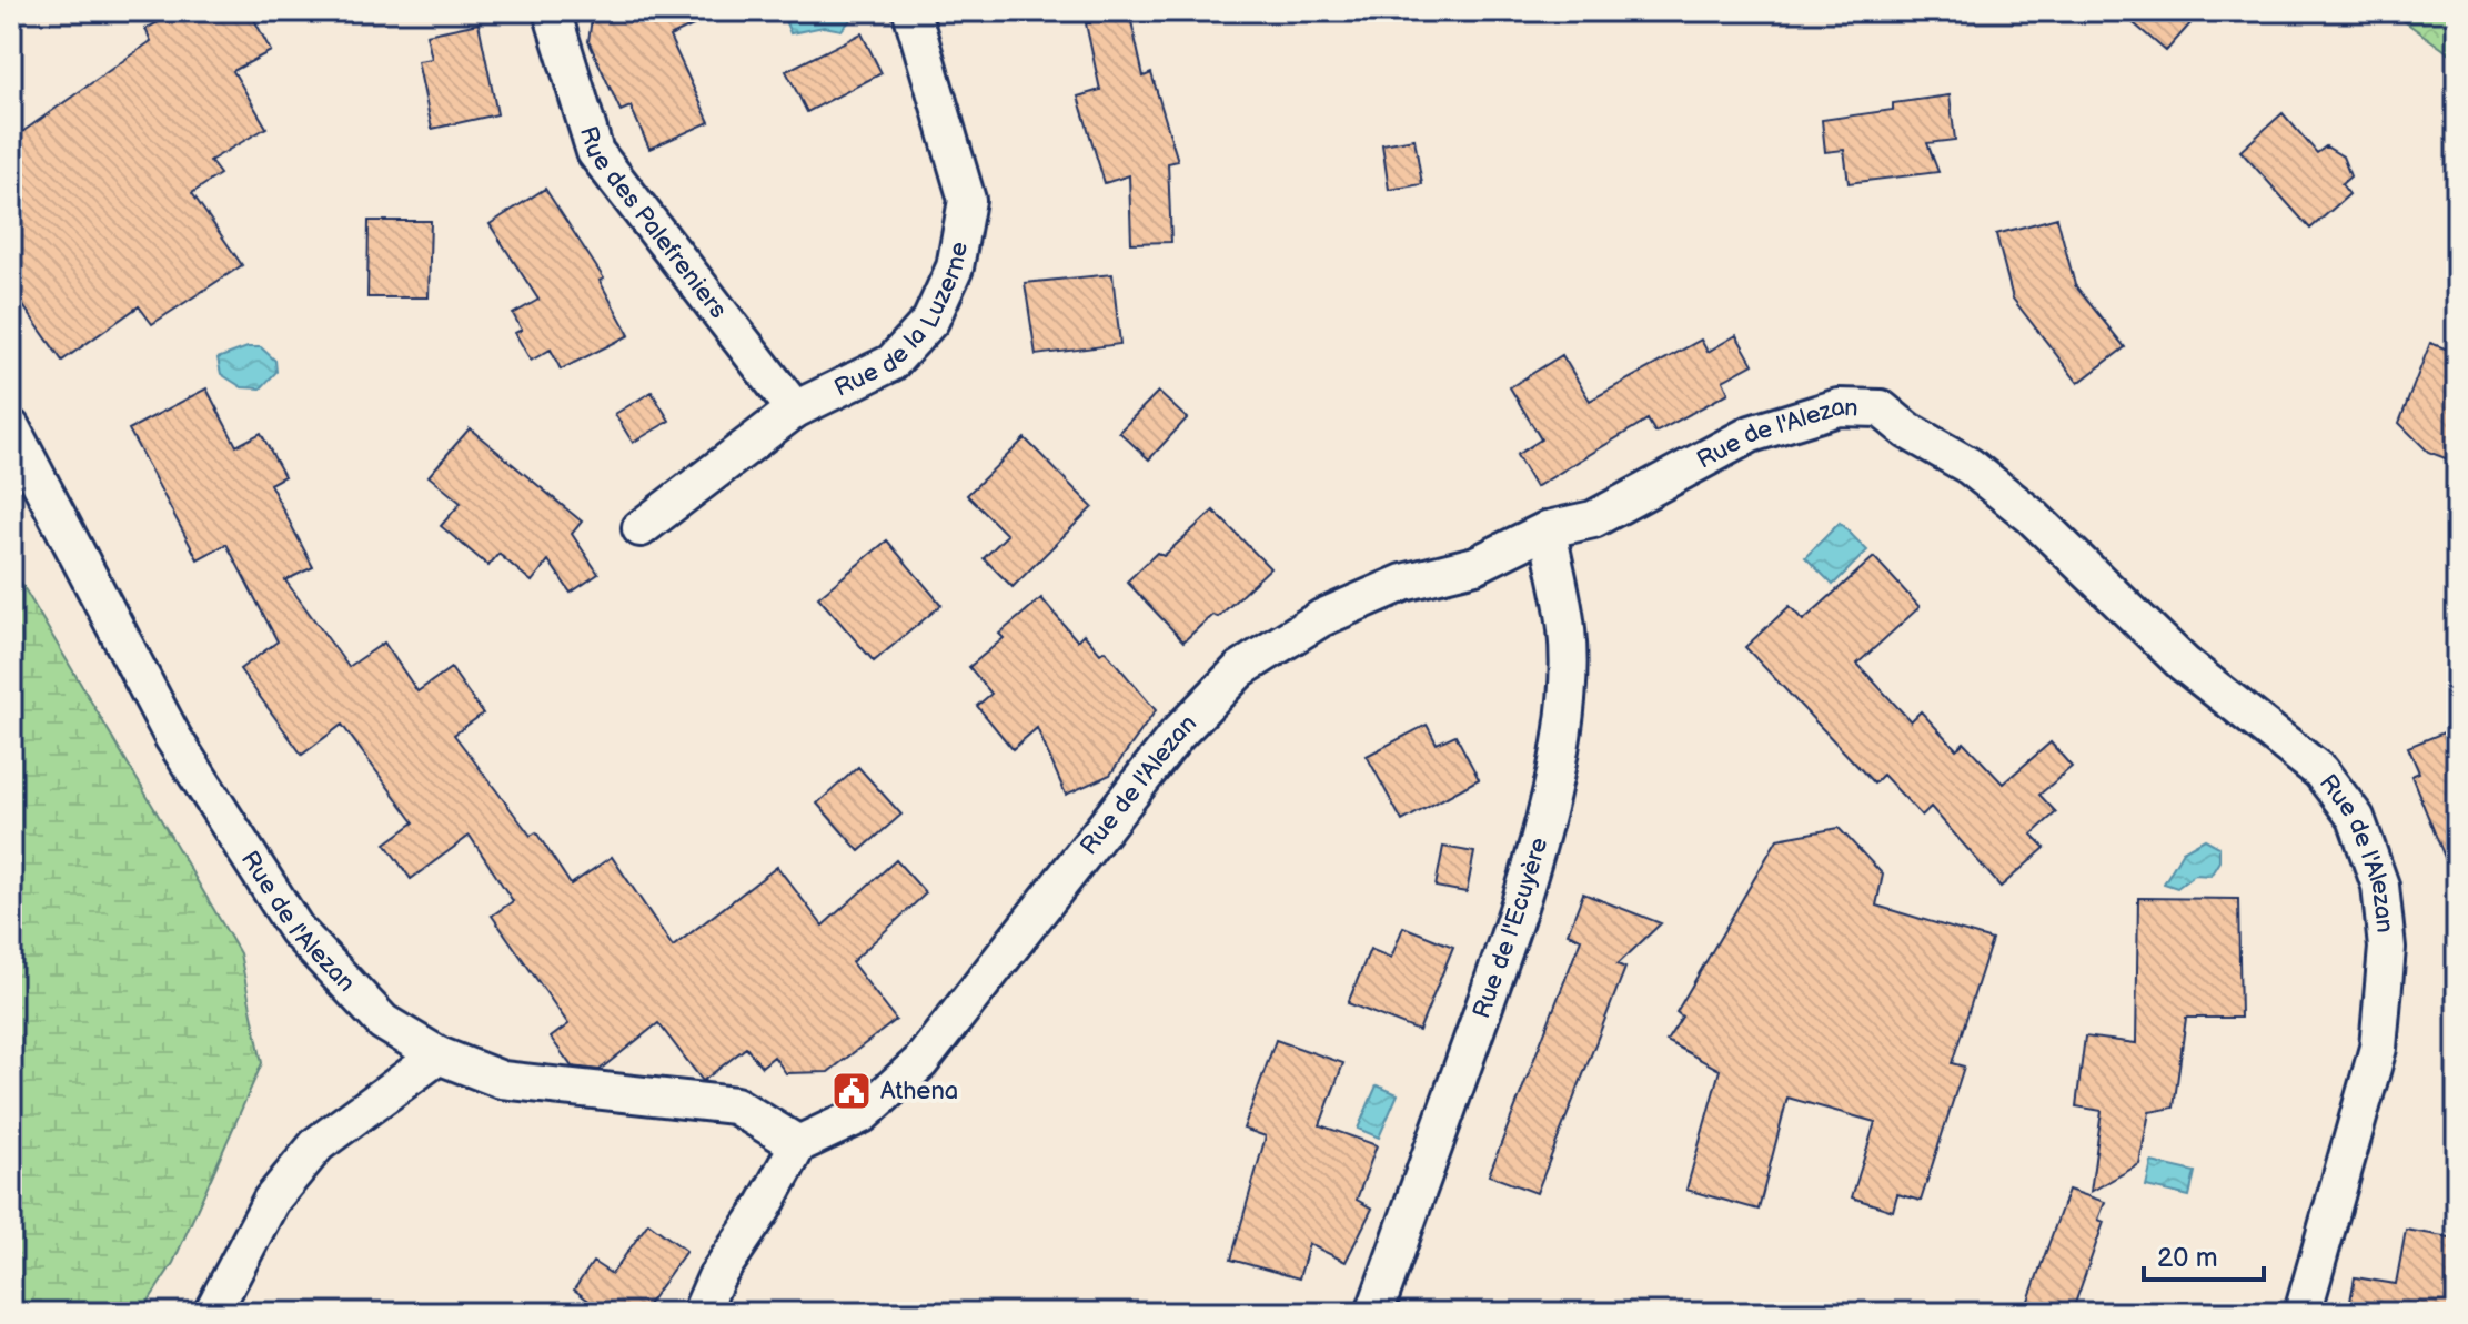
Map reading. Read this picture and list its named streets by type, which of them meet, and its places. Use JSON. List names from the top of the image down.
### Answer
{
  "streets": {
    "street": [
      "Rue des Palefreniers",
      "Rue de la Luzerne",
      "Rue de l'Alezan",
      "Rue de l'Ecuyère"
    ]
  },
  "crossings": [
    ["Rue des Palefreniers", "Rue de la Luzerne"],
    ["Rue de l'Alezan", "Rue de l'Ecuyère"]
  ],
  "places": {
    "public building": ["Athena"]
  },
  "scale_bar": "20 m"
}
